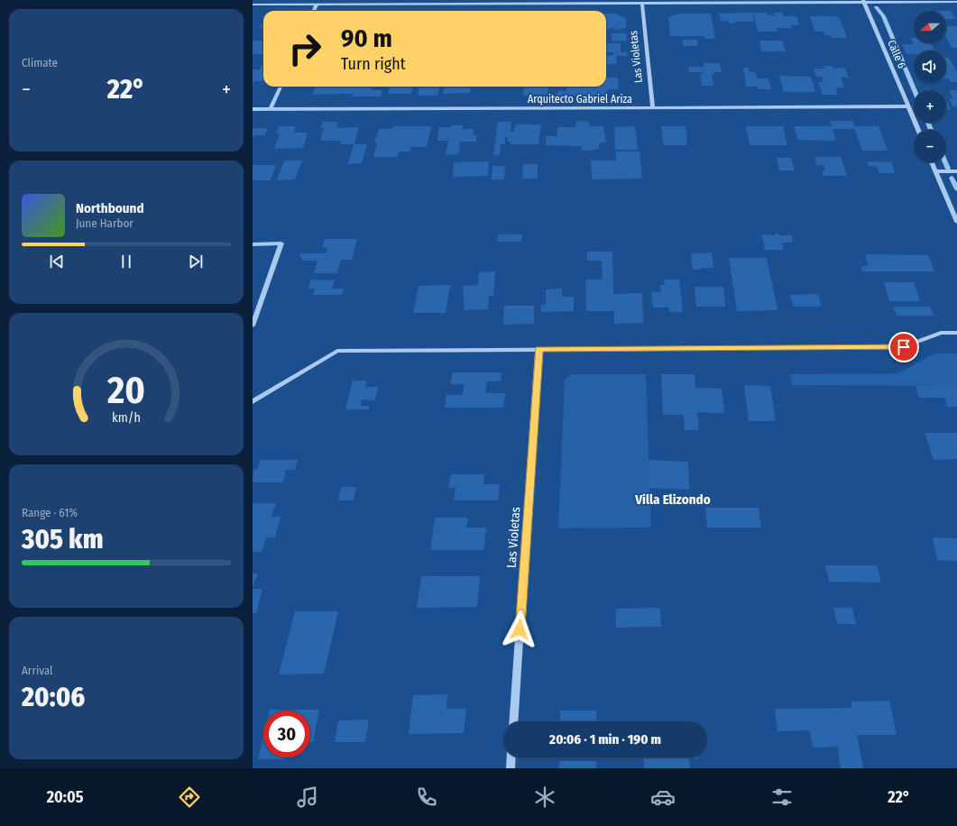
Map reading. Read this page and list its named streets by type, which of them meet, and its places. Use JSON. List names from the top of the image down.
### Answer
{
  "streets": {
    "street": ["Calle 6", "Las Violetas", "Arquitecto Gabriel Ariza"]
  },
  "crossings": [
    ["Calle 6", "Arquitecto Gabriel Ariza"],
    ["Las Violetas", "Arquitecto Gabriel Ariza"]
  ],
  "districts": ["Villa Elizondo"],
  "north": "left",
  "page": {
    "tile": [
      "Climate",
      ["Range · 61%", "305 km"],
      ["Arrival", "20:06"]
    ],
    "map_buttons": ["+", "−"],
    "turn": ["90 m", "Turn right"],
    "heat": ["−", "22°", "+"],
    "song": ["Northbound", "June Harbor"],
    "limit": "30",
    "trip": "20:06 · 1 min · 190 m",
    "tabs": ["20:05", "22°"],
    "gauge": ["20", "km/h"]
  }
}
